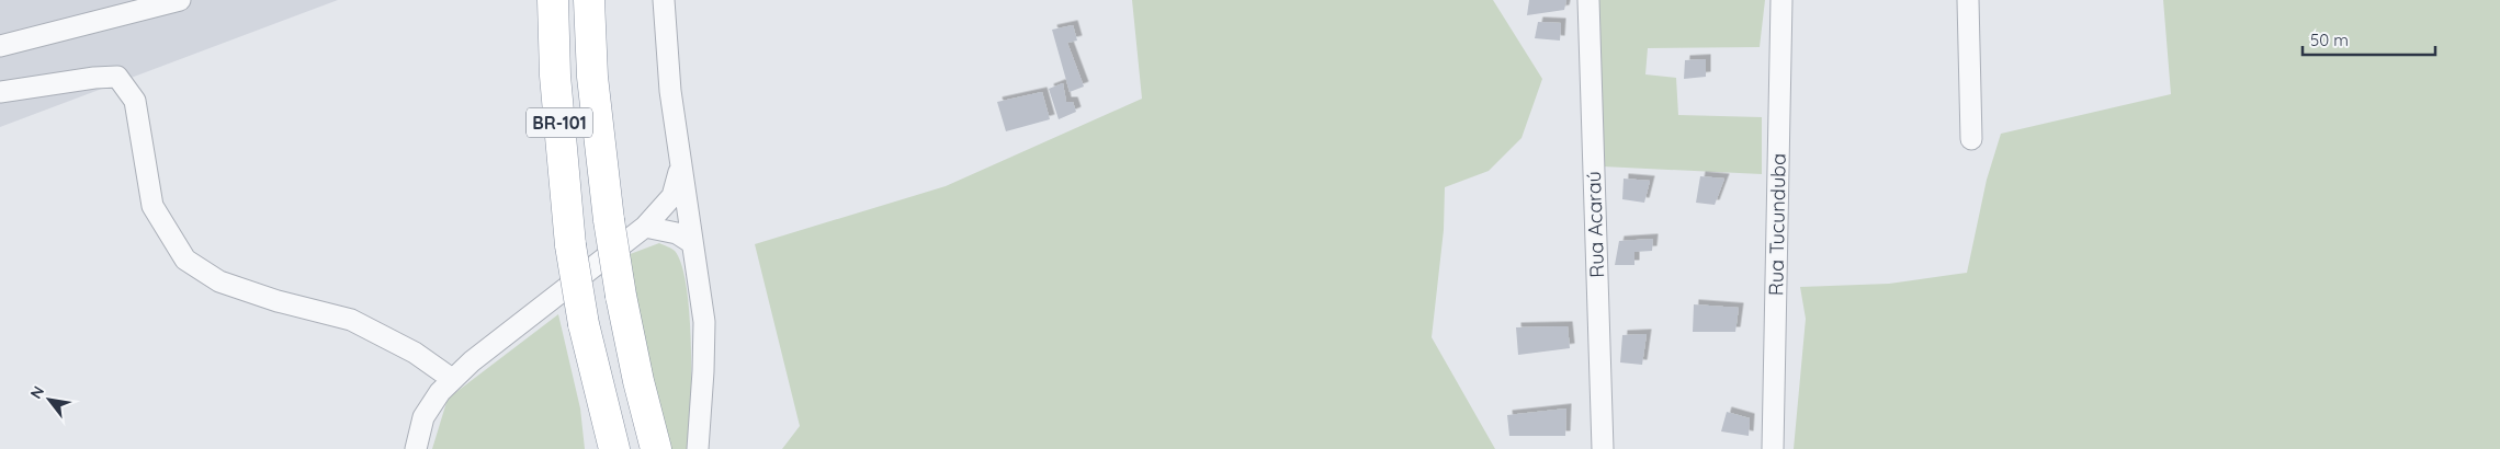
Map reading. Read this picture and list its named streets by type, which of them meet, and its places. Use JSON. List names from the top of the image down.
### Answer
{
  "streets": {
    "highway": ["BR-101"],
    "street": ["Rua Acaraú", "Rua Tucunduba"]
  },
  "scale_bar": "50 m",
  "north": "top left"
}
